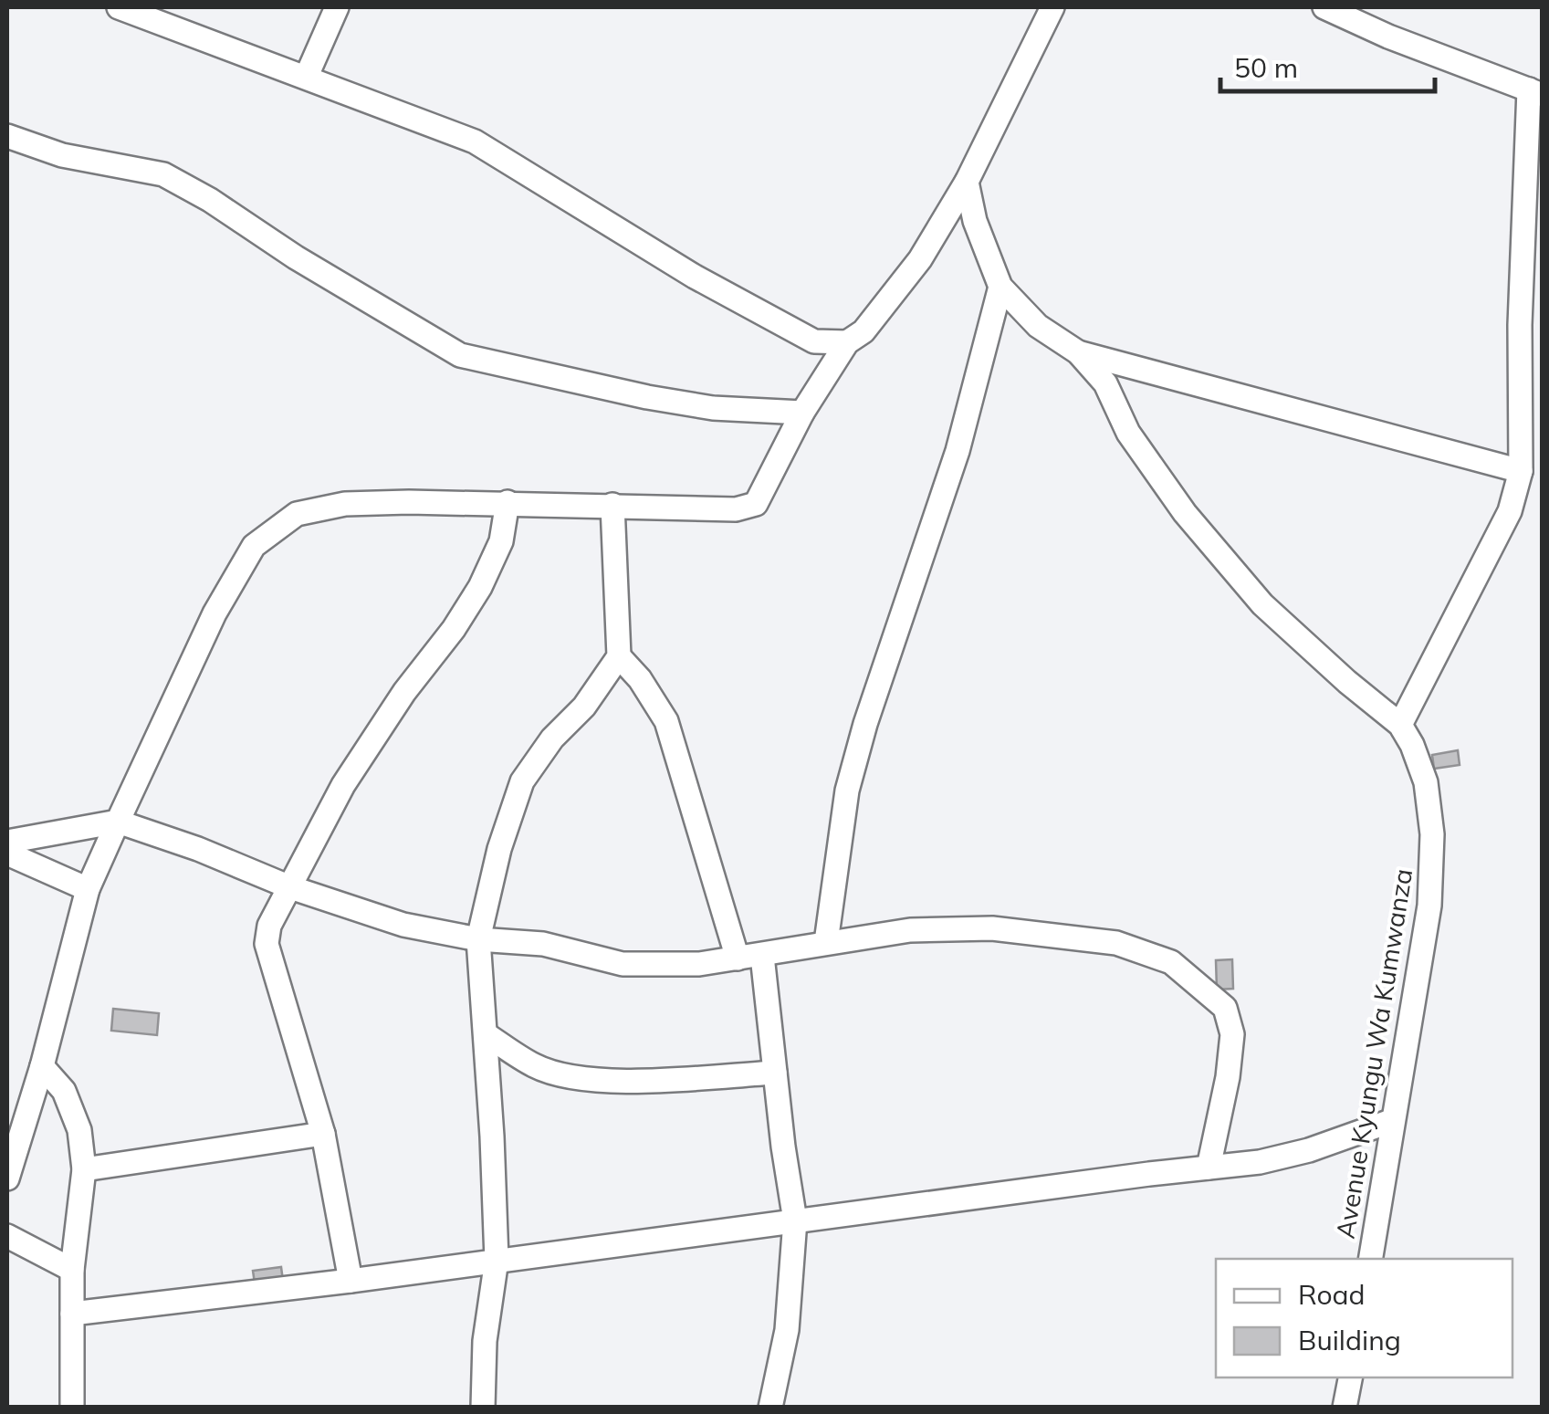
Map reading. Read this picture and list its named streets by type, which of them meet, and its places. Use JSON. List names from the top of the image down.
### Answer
{
  "streets": {
    "street": ["Avenue Kyungu Wa Kumwanza"]
  },
  "legend": ["Road", "Building"],
  "scale_bar": "50 m"
}
